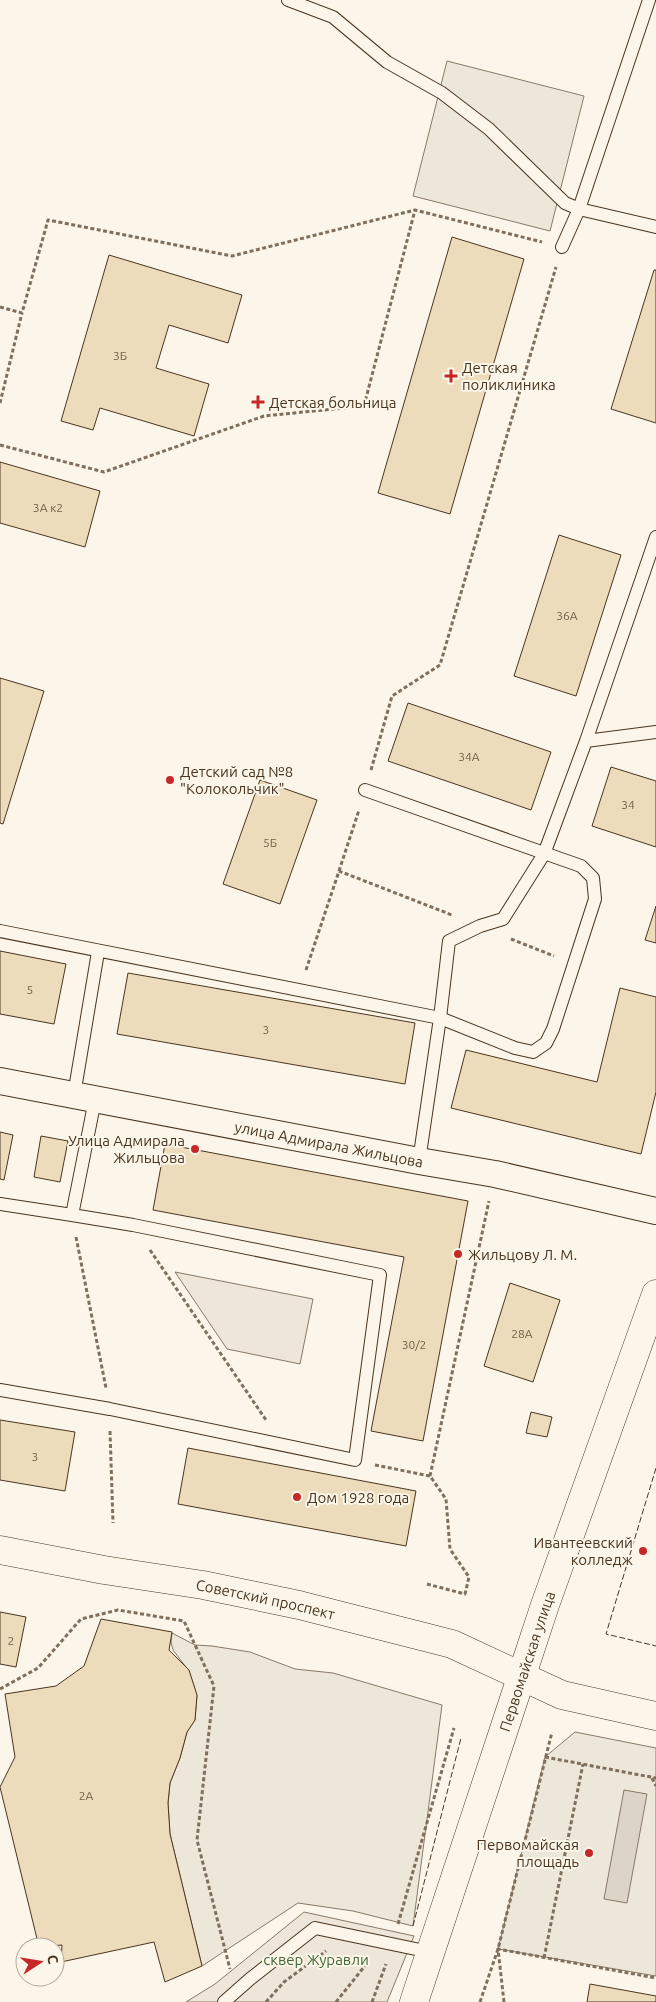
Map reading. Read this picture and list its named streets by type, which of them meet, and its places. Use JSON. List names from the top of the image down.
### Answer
{
  "streets": {
    "main road": ["Советский проспект", "Первомайская улица"],
    "street": ["улица Адмирала Жильцова"]
  },
  "crossings": [
    ["Советский проспект", "Первомайская улица"]
  ],
  "parks": ["сквер Журавли"],
  "places": {
    "health": ["Детская поликлиника", "Детская больница"],
    "other": [
      "Детский сад №8 \"Колокольчик\"",
      "Улица Адмирала Жильцова",
      "Жильцову Л. М.",
      "Дом 1928 года",
      "Ивантеевский колледж",
      "Первомайская площадь"
    ]
  },
  "house_numbers": [
    "3Б",
    "3А к2",
    "36А",
    "34А",
    "34",
    "5Б",
    "5",
    "3",
    "28А",
    "30/2",
    "3",
    "2",
    "2А"
  ],
  "north": "right"
}
